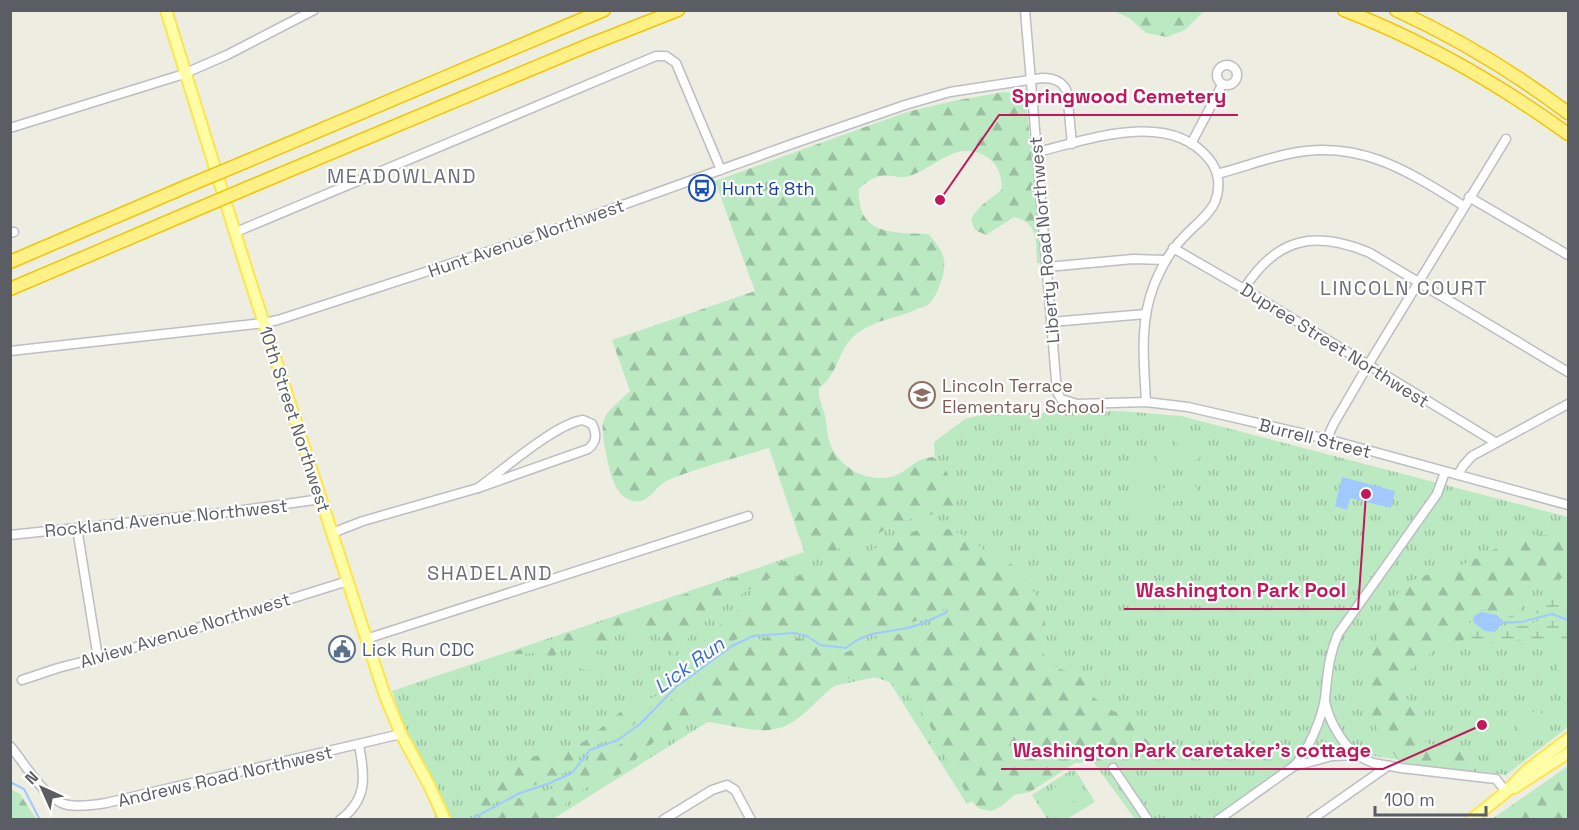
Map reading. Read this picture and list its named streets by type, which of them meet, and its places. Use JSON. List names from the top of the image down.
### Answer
{
  "streets": {
    "main road": ["10th Street Northwest"],
    "street": [
      "Hunt Avenue Northwest",
      "Liberty Road Northwest",
      "Dupree Street Northwest",
      "Burrell Street",
      "Rockland Avenue Northwest",
      "Alview Avenue Northwest",
      "Andrews Road Northwest"
    ]
  },
  "crossings": [
    ["Hunt Avenue Northwest", "Liberty Road Northwest"],
    ["Hunt Avenue Northwest", "10th Street Northwest"],
    ["Liberty Road Northwest", "Burrell Street"],
    ["10th Street Northwest", "Rockland Avenue Northwest"],
    ["10th Street Northwest", "Alview Avenue Northwest"],
    ["10th Street Northwest", "Andrews Road Northwest"]
  ],
  "districts": ["MEADOWLAND", "LINCOLN COURT", "SHADELAND"],
  "water": ["Lick Run"],
  "places": {
    "bus stop": ["Hunt & 8th"],
    "other": ["Springwood Cemetery", "Washington Park Pool", "Washington Park caretaker's cottage"],
    "school or university": ["Lincoln Terrace Elementary School"],
    "public building": ["Lick Run CDC"]
  },
  "scale_bar": "100 m",
  "north": "top left"
}
